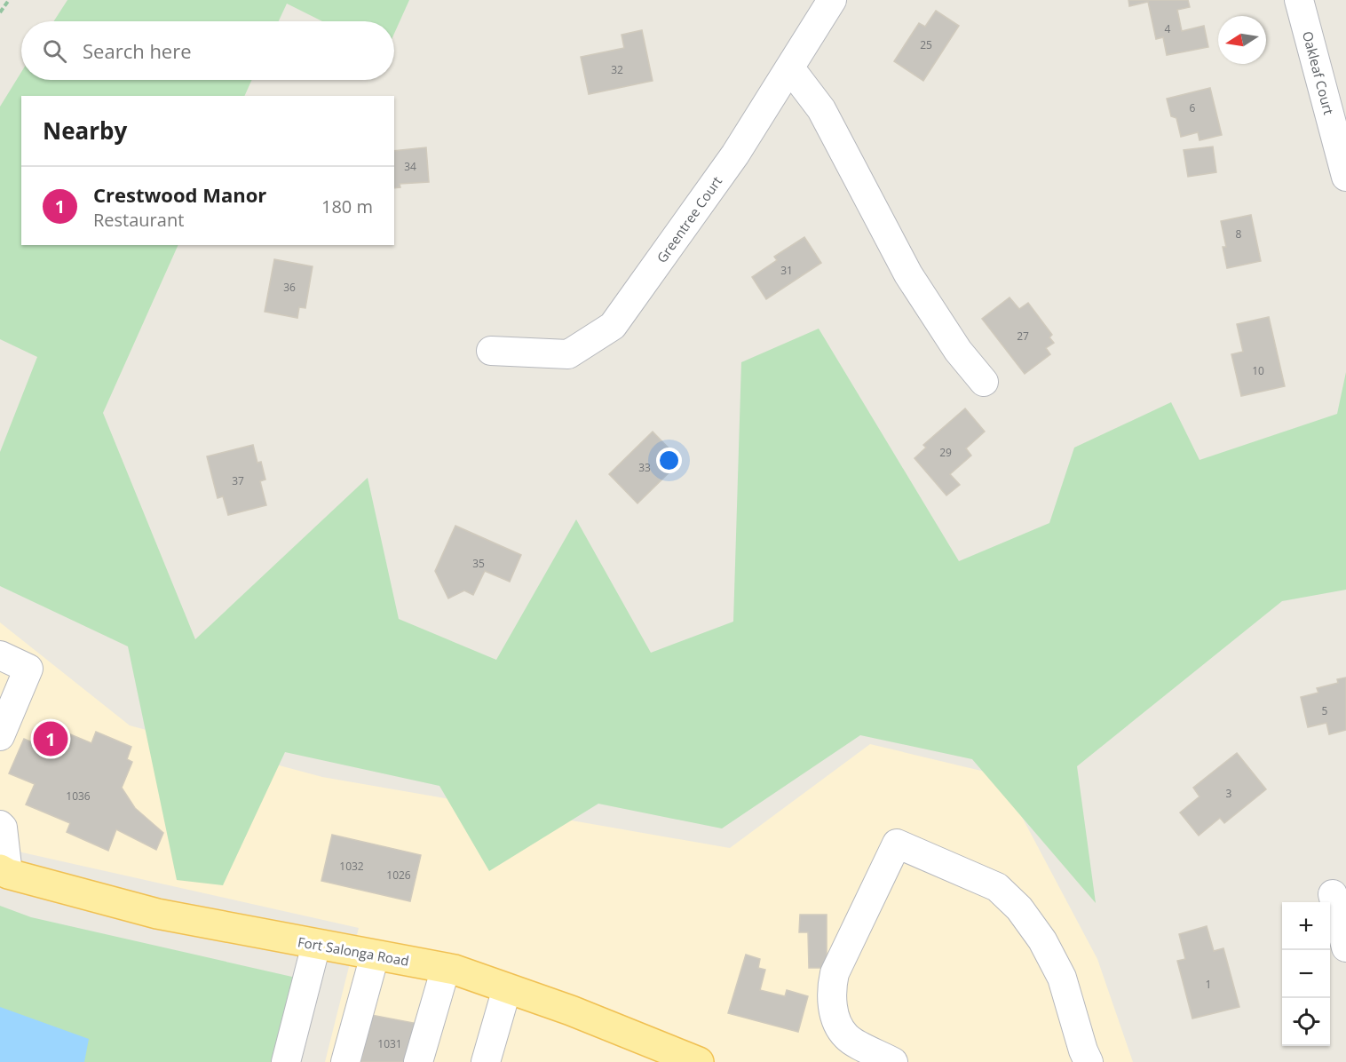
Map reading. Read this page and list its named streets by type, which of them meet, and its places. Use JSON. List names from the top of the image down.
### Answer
{
  "streets": {
    "main road": ["Fort Salonga Road"],
    "street": ["Oakleaf Court", "Greentree Court"]
  },
  "house_numbers": [
    "4",
    "25",
    "32",
    "6",
    "34",
    "8",
    "31",
    "36",
    "27",
    "10",
    "29",
    "33",
    "37",
    "35",
    "5",
    "3",
    "1036",
    "1032",
    "1026",
    "1",
    "1031"
  ],
  "north": "left",
  "page": {
    "search": "Search here",
    "heading": "Nearby",
    "list": [
      {
        "mark": "1",
        "name": "Crestwood Manor",
        "note": "Restaurant",
        "value": "180 m"
      }
    ],
    "pins": "1",
    "map_buttons": ["+", "−"]
  }
}
